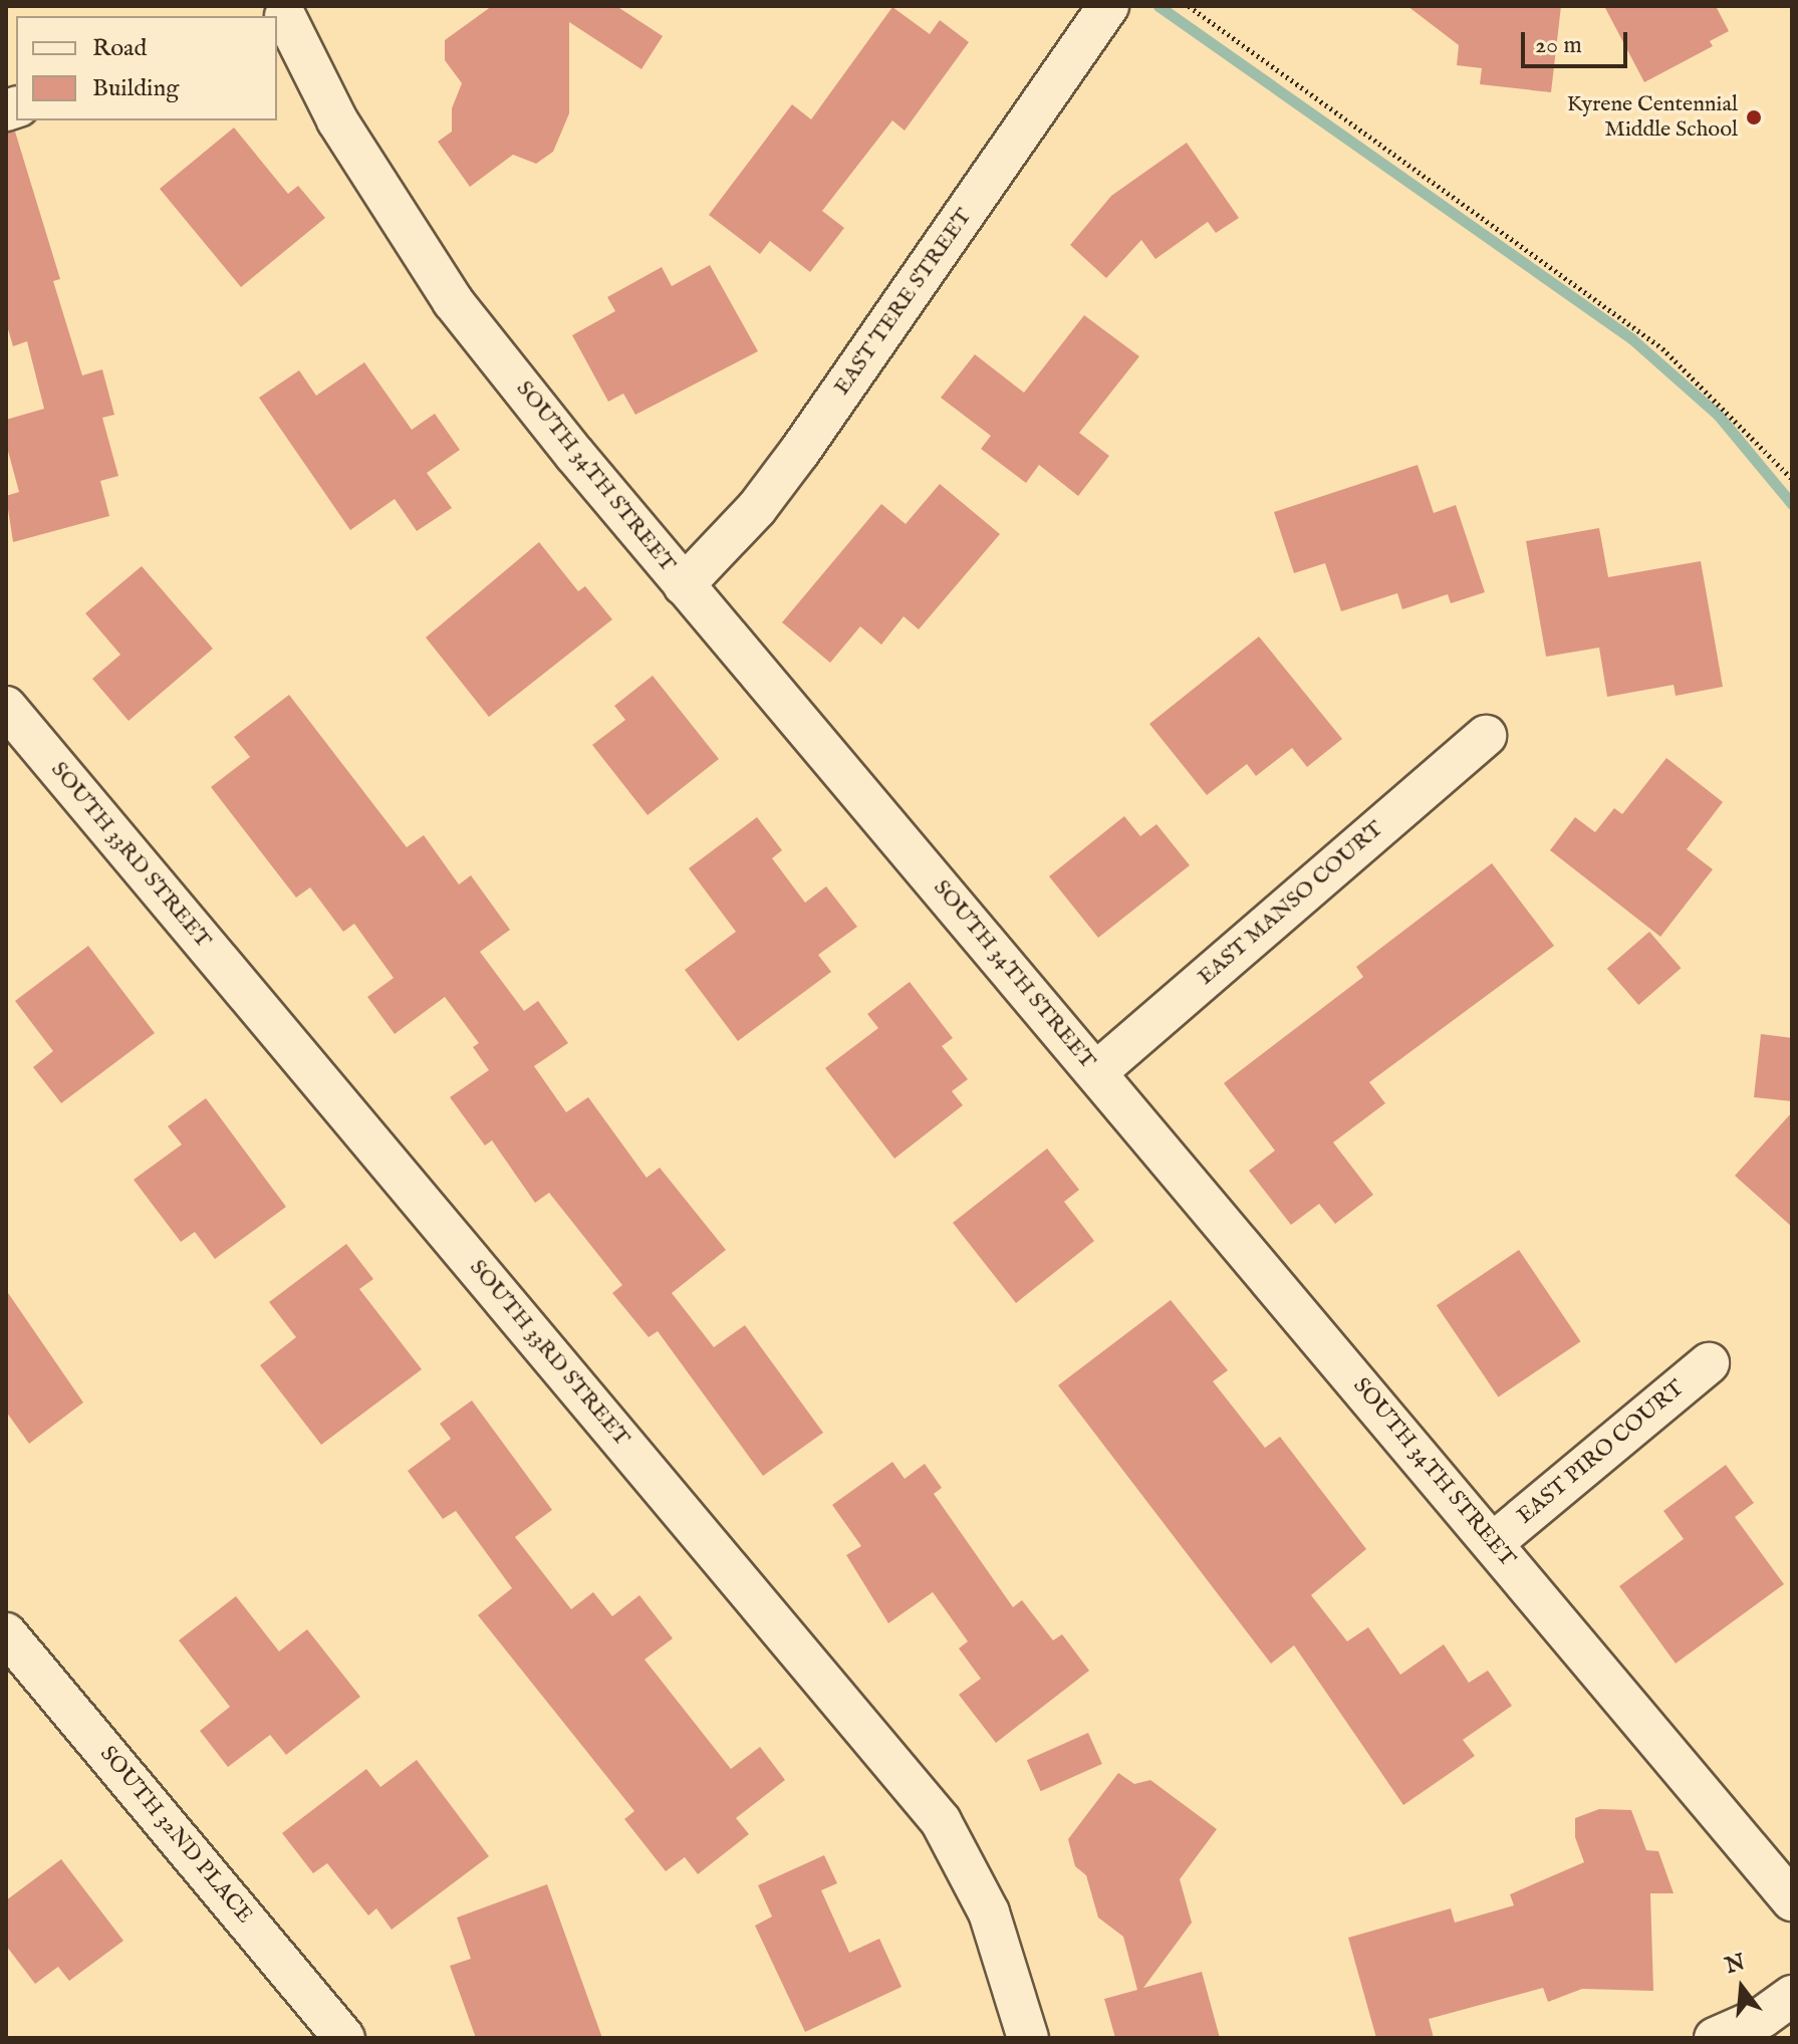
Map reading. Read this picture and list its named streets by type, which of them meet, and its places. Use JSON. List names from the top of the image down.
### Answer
{
  "streets": {
    "street": [
      "EAST TERE STREET",
      "SOUTH 34TH STREET",
      "SOUTH 33RD STREET",
      "EAST MANSO COURT",
      "EAST PIRO COURT",
      "SOUTH 32ND PLACE"
    ]
  },
  "crossings": [
    ["EAST TERE STREET", "SOUTH 34TH STREET"],
    ["SOUTH 34TH STREET", "EAST MANSO COURT"],
    ["SOUTH 34TH STREET", "EAST PIRO COURT"]
  ],
  "places": ["Kyrene Centennial Middle School"],
  "legend": ["Road", "Building"],
  "scale_bar": "20 m",
  "north": "top"
}
